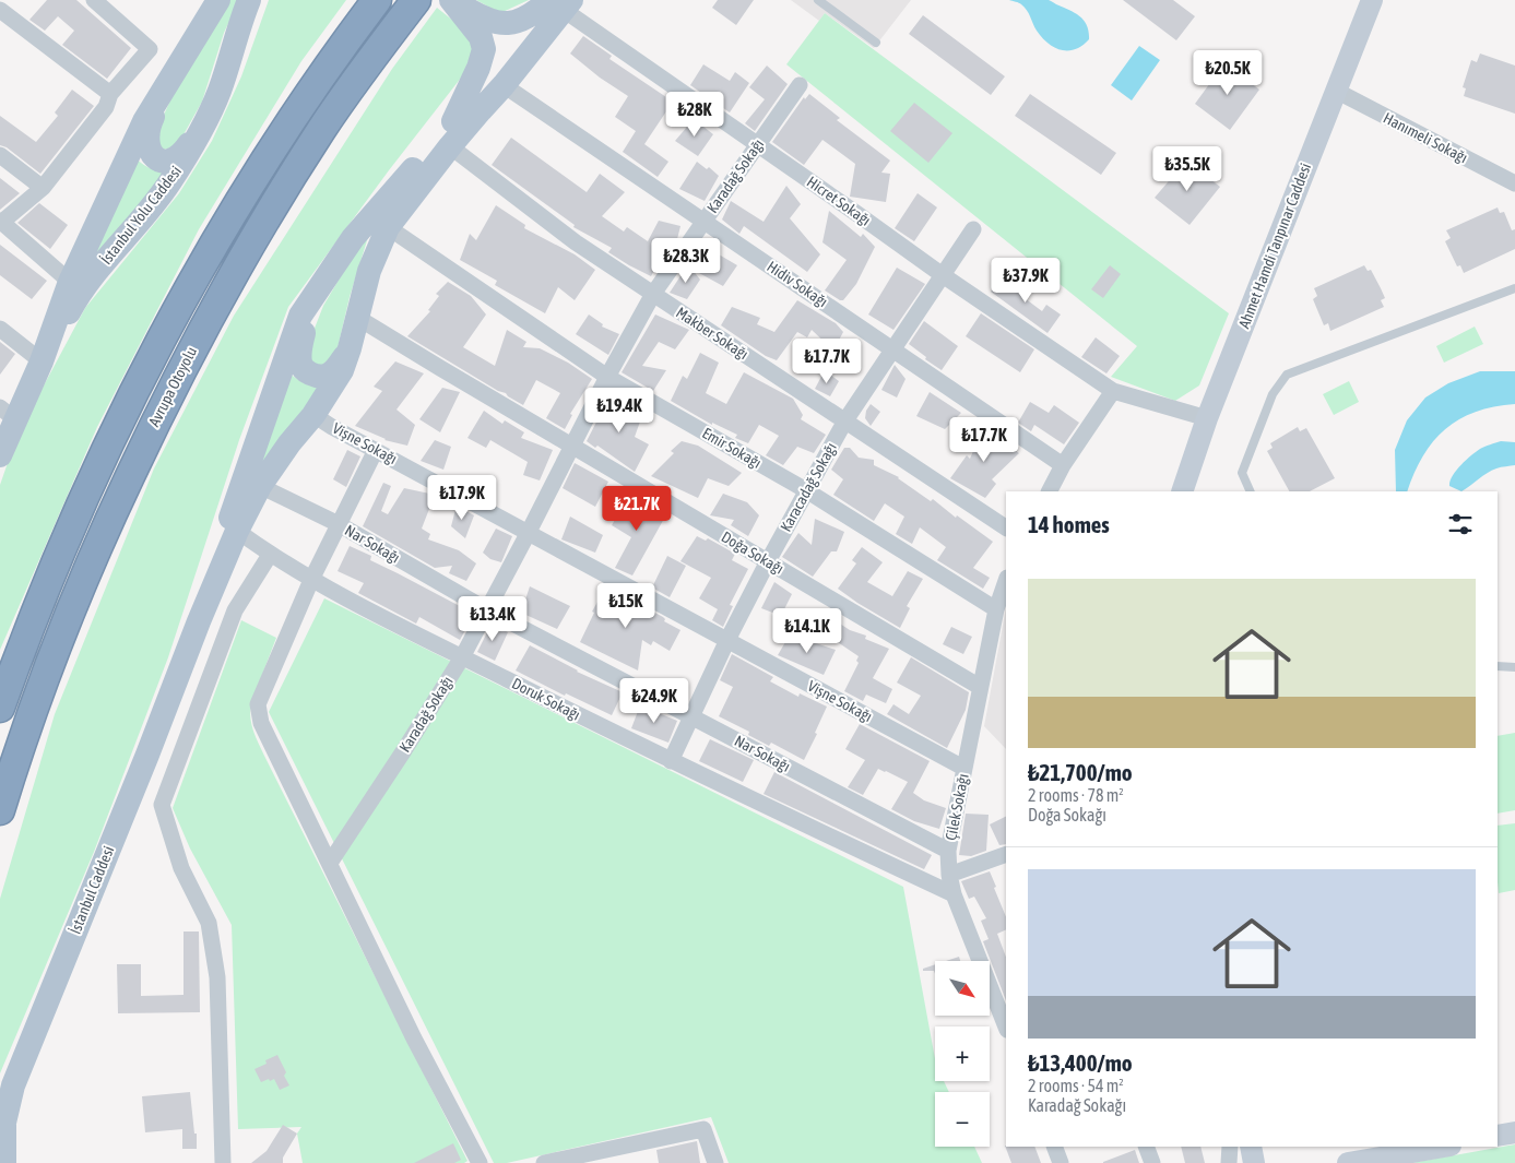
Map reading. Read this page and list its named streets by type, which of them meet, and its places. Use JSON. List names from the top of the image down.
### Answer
{
  "streets": {
    "highway": ["Avrupa Otoyolu"],
    "main road": ["İstanbul Yolu Caddesi", "İstanbul Caddesi"],
    "street": [
      "Hanımeli Sokağı",
      "Karadağ Sokağı",
      "Hicret Sokağı",
      "Ahmet Hamdi Tanpınar Caddesi",
      "Hidiv Sokağı",
      "Makber Sokağı",
      "Vişne Sokağı",
      "Emir Sokağı",
      "Karacadağ Sokağı",
      "Nar Sokağı",
      "Doğa Sokağı",
      "Doruk Sokağı",
      "Çilek Sokağı"
    ]
  },
  "crossings": [
    ["Hanımeli Sokağı", "Ahmet Hamdi Tanpınar Caddesi"],
    ["Karadağ Sokağı", "Hicret Sokağı"],
    ["Karadağ Sokağı", "Hidiv Sokağı"],
    ["Karadağ Sokağı", "Makber Sokağı"],
    ["Karadağ Sokağı", "Vişne Sokağı"],
    ["Karadağ Sokağı", "Emir Sokağı"],
    ["Karadağ Sokağı", "Nar Sokağı"],
    ["Karadağ Sokağı", "Doğa Sokağı"],
    ["Karadağ Sokağı", "Doruk Sokağı"],
    ["Hicret Sokağı", "Ahmet Hamdi Tanpınar Caddesi"],
    ["Hicret Sokağı", "Karacadağ Sokağı"],
    ["Hidiv Sokağı", "Karacadağ Sokağı"],
    ["Makber Sokağı", "Karacadağ Sokağı"],
    ["Vişne Sokağı", "Karacadağ Sokağı"],
    ["Vişne Sokağı", "Çilek Sokağı"],
    ["Emir Sokağı", "Karacadağ Sokağı"],
    ["Emir Sokağı", "Çilek Sokağı"],
    ["Karacadağ Sokağı", "Nar Sokağı"],
    ["Karacadağ Sokağı", "Doğa Sokağı"],
    ["Karacadağ Sokağı", "Doruk Sokağı"],
    ["Nar Sokağı", "Çilek Sokağı"],
    ["Doğa Sokağı", "Çilek Sokağı"],
    ["Doruk Sokağı", "Çilek Sokağı"]
  ],
  "north": "bottom right",
  "page": {
    "price": [
      "₺20.5K",
      "₺28K",
      "₺35.5K",
      "₺28.3K",
      "₺37.9K",
      "₺17.7K",
      "₺19.4K",
      "₺17.7K",
      "₺17.9K",
      "₺21.7K",
      "₺15K",
      "₺13.4K",
      "₺14.1K",
      "₺24.9K"
    ],
    "heading": "14 homes",
    "list": [
      {
        "name": "₺21,700/mo",
        "note": "2 rooms · 78 m² · Doğa Sokağı"
      },
      {
        "name": "₺13,400/mo",
        "note": "2 rooms · 54 m² · Karadağ Sokağı"
      }
    ],
    "map_buttons": ["+", "−"]
  }
}
